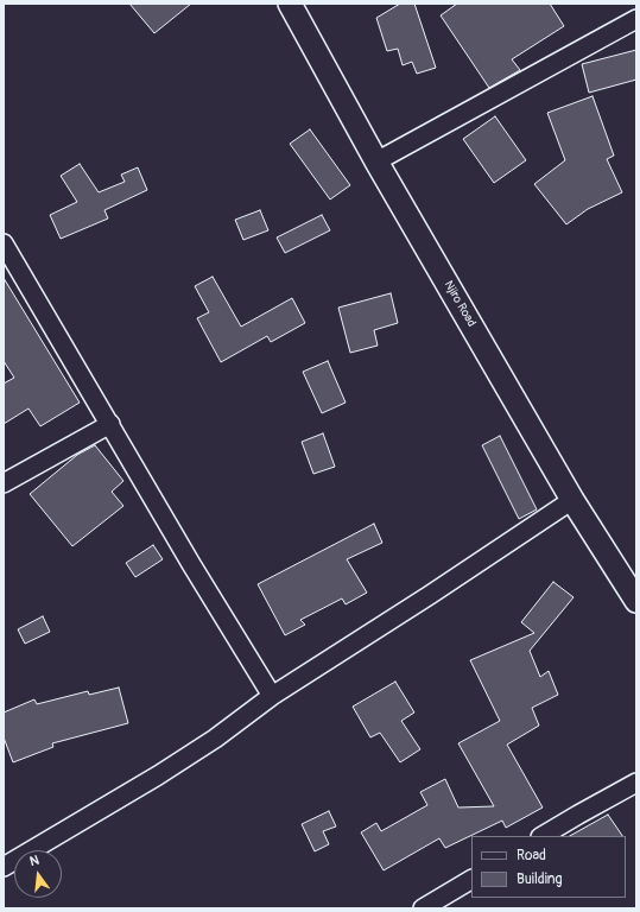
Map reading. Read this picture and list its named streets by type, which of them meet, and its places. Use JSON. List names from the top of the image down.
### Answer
{
  "streets": {
    "street": ["Njiro Road"]
  },
  "legend": ["Road", "Building"],
  "north": "top"
}
